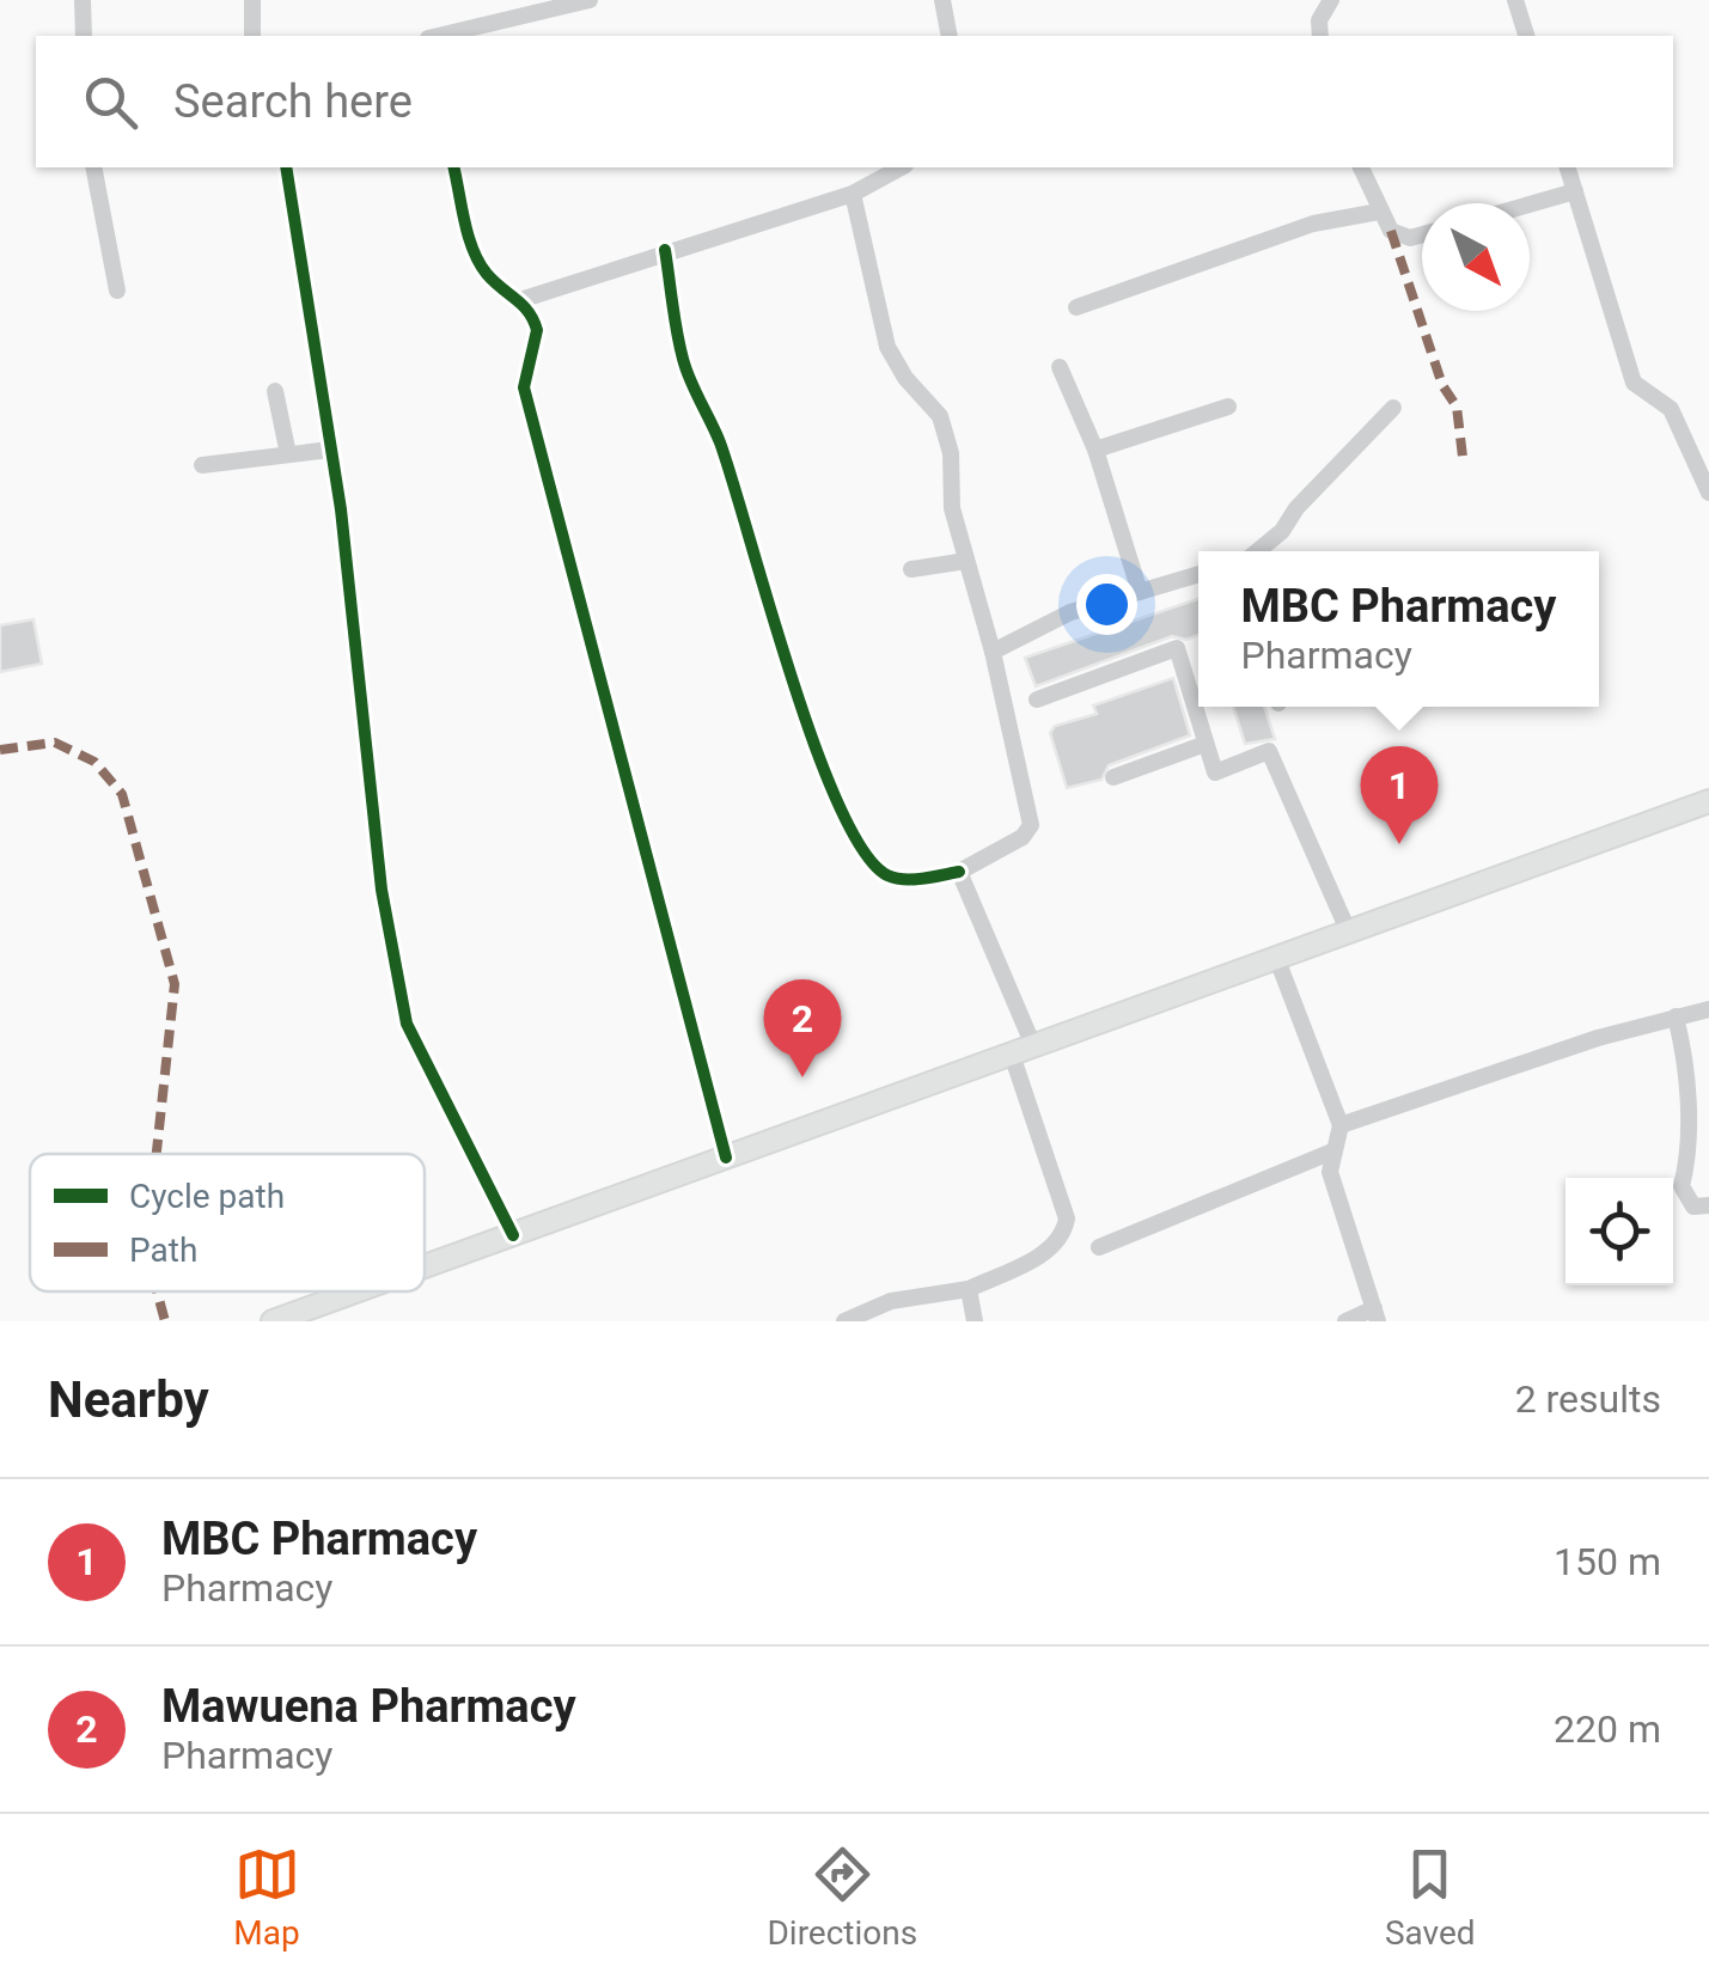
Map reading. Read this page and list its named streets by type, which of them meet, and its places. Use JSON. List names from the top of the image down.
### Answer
{
  "legend": ["Cycle path", "Path"],
  "north": "bottom right",
  "page": {
    "search": "Search here",
    "popup": ["MBC Pharmacy", "Pharmacy"],
    "pins": ["1", "2"],
    "heading": ["Nearby", "2 results"],
    "list": [
      {
        "mark": "1",
        "name": "MBC Pharmacy",
        "note": "Pharmacy",
        "value": "150 m"
      },
      {
        "mark": "2",
        "name": "Mawuena Pharmacy",
        "note": "Pharmacy",
        "value": "220 m"
      }
    ],
    "nav": ["Map", "Directions", "Saved"]
  }
}
